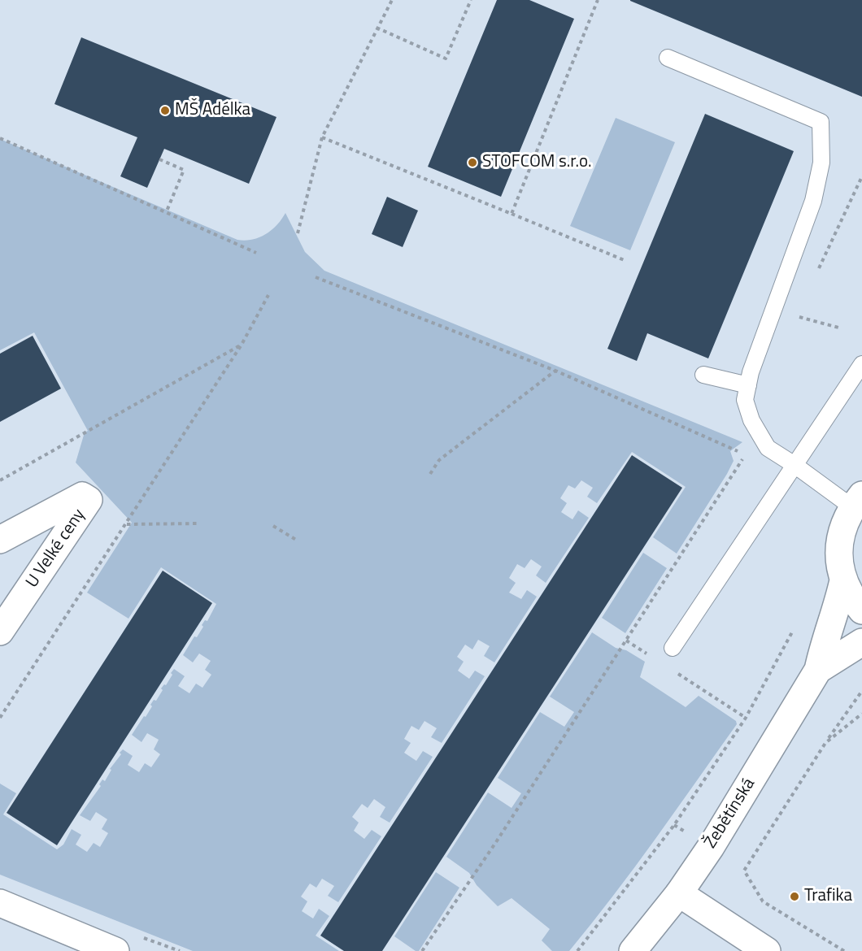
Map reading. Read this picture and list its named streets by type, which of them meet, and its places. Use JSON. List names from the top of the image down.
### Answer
{
  "streets": {
    "street": ["U Velké ceny", "Žebětínská"]
  },
  "places": ["MŠ Adélka", "STOFCOM s.r.o.", "Trafika"]
}
